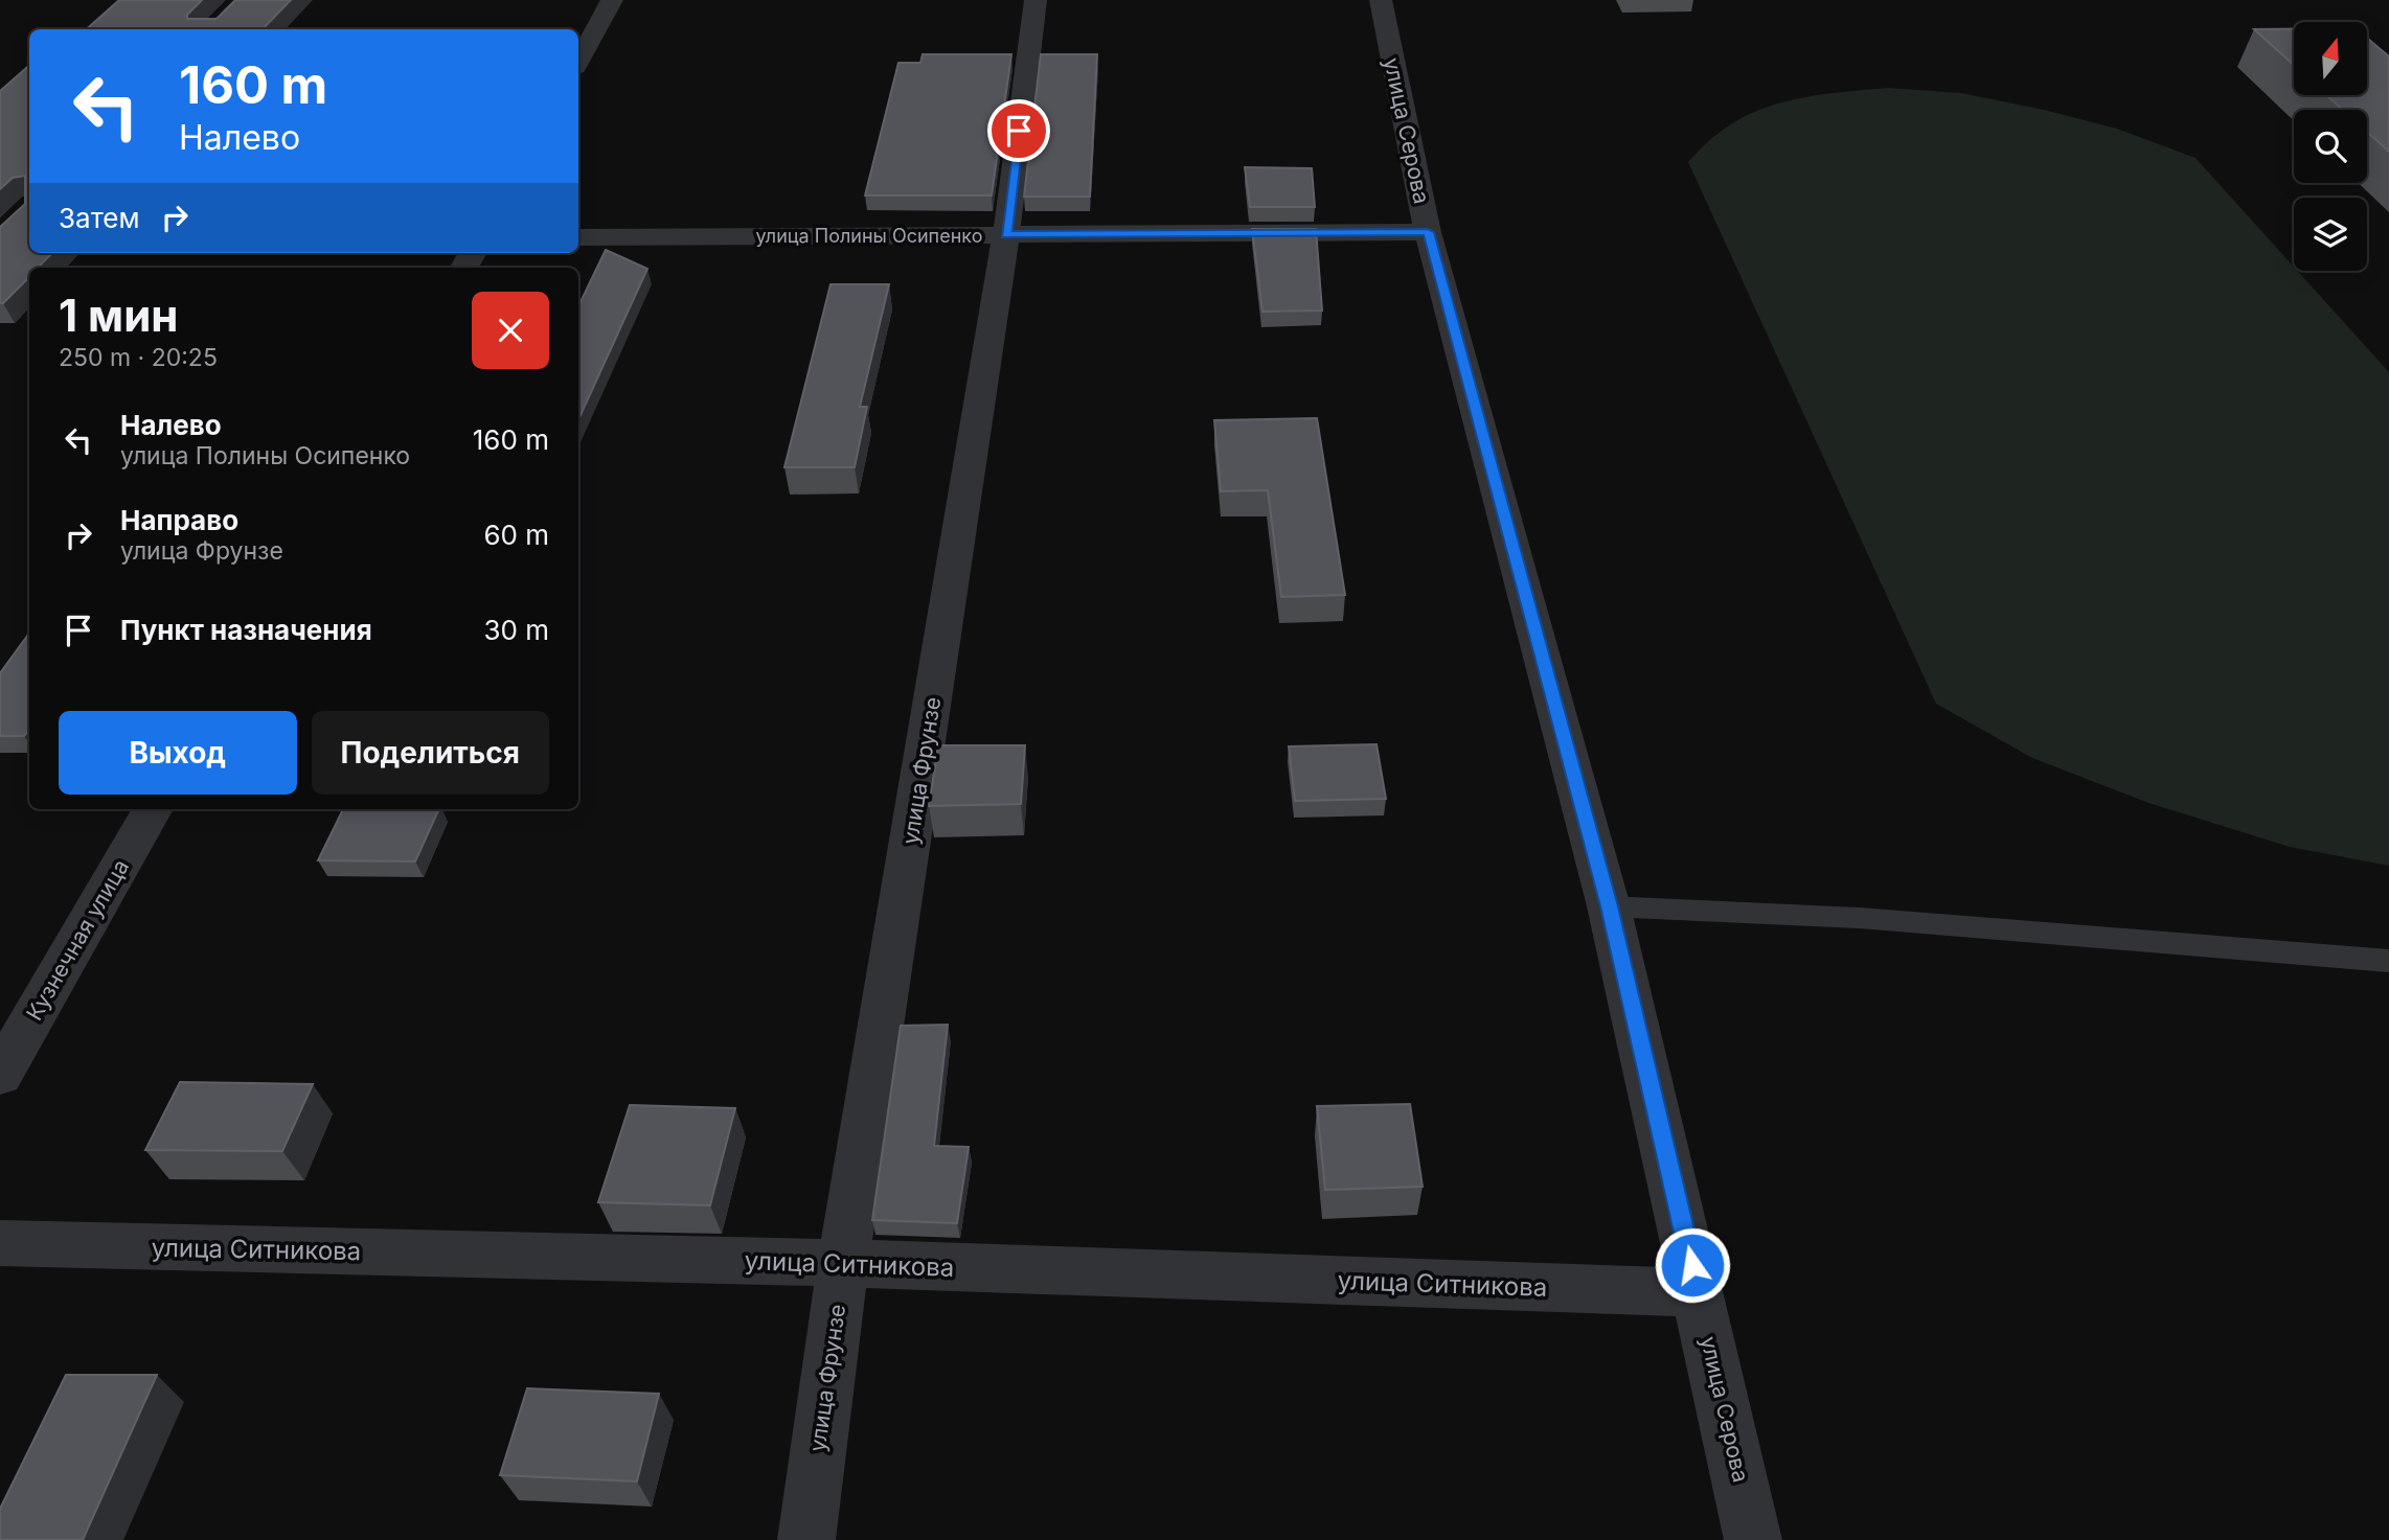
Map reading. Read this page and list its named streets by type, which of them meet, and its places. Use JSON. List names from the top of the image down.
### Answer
{
  "streets": {
    "street": [
      "улица Серова",
      "улица Полины Осипенко",
      "улица Фрунзе",
      "Кузнечная улица",
      "улица Ситникова"
    ]
  },
  "crossings": [
    ["улица Серова", "улица Полины Осипенко"],
    ["улица Серова", "улица Ситникова"],
    ["улица Полины Осипенко", "улица Фрунзе"],
    ["улица Фрунзе", "улица Ситникова"]
  ],
  "north": "top",
  "page": {
    "turn": ["160 m", "Налево"],
    "then": "Затем",
    "heading": ["1 мин", "250 m · 20:25"],
    "list": [
      {
        "name": "Налево",
        "note": "улица Полины Осипенко",
        "value": "160 m"
      },
      {
        "name": "Направо",
        "note": "улица Фрунзе",
        "value": "60 m"
      },
      {
        "name": "Пункт назначения",
        "value": "30 m"
      }
    ],
    "buttons": ["Выход", "Поделиться"]
  }
}
